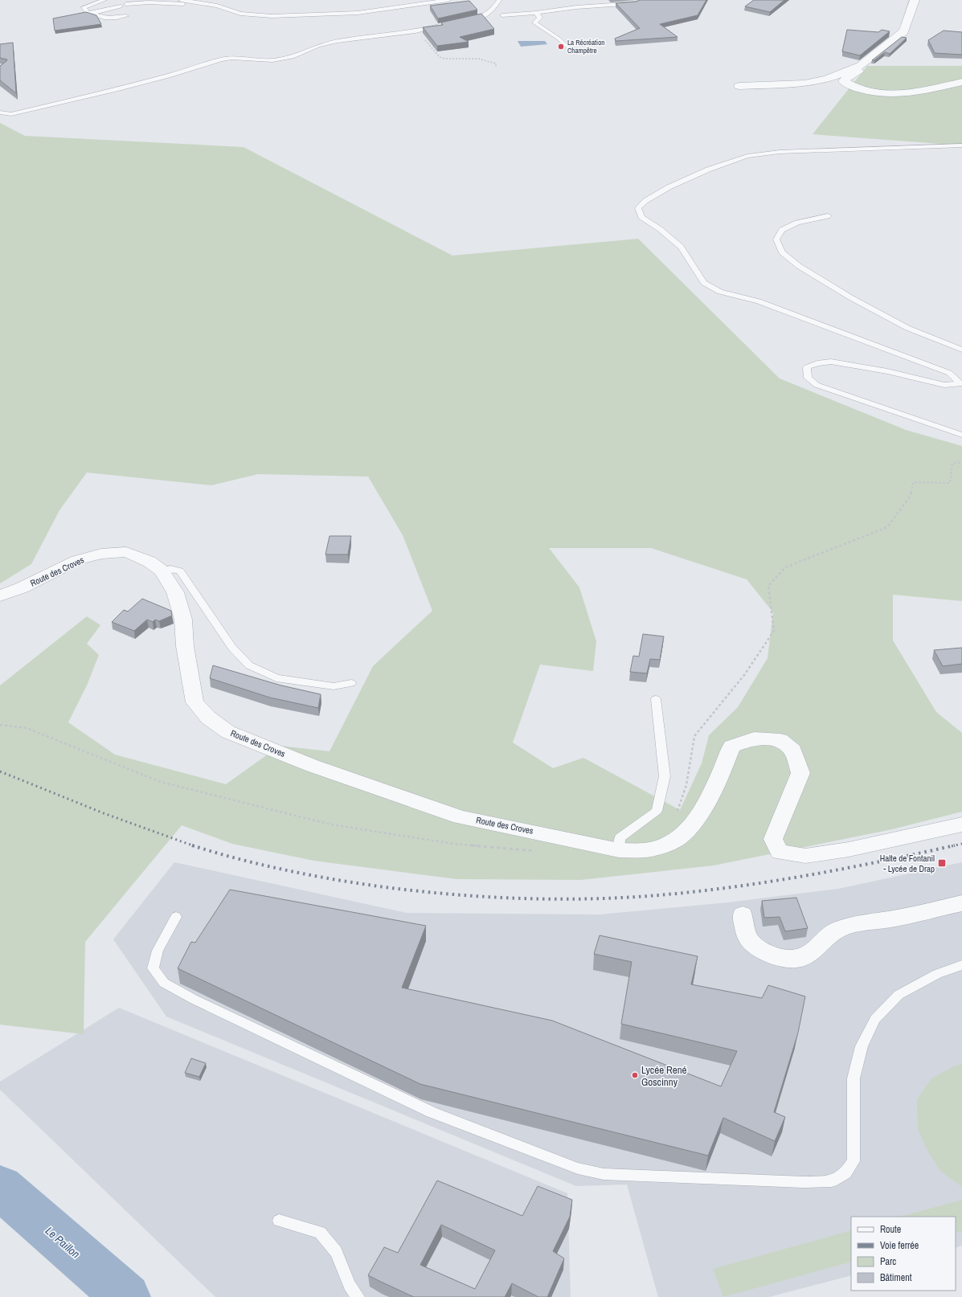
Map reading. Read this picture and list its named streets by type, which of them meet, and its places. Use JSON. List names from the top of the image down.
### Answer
{
  "streets": {
    "street": ["Route des Croves"]
  },
  "water": ["Le Paillon"],
  "places": {
    "other": ["La Récréation Champêtre", "Lycée René Goscinny"],
    "transit": ["Halte de Fontanil - Lycée de Drap"]
  },
  "legend": [
    "Route",
    "Voie ferrée",
    "Parc",
    "Bâtiment"
  ]
}
